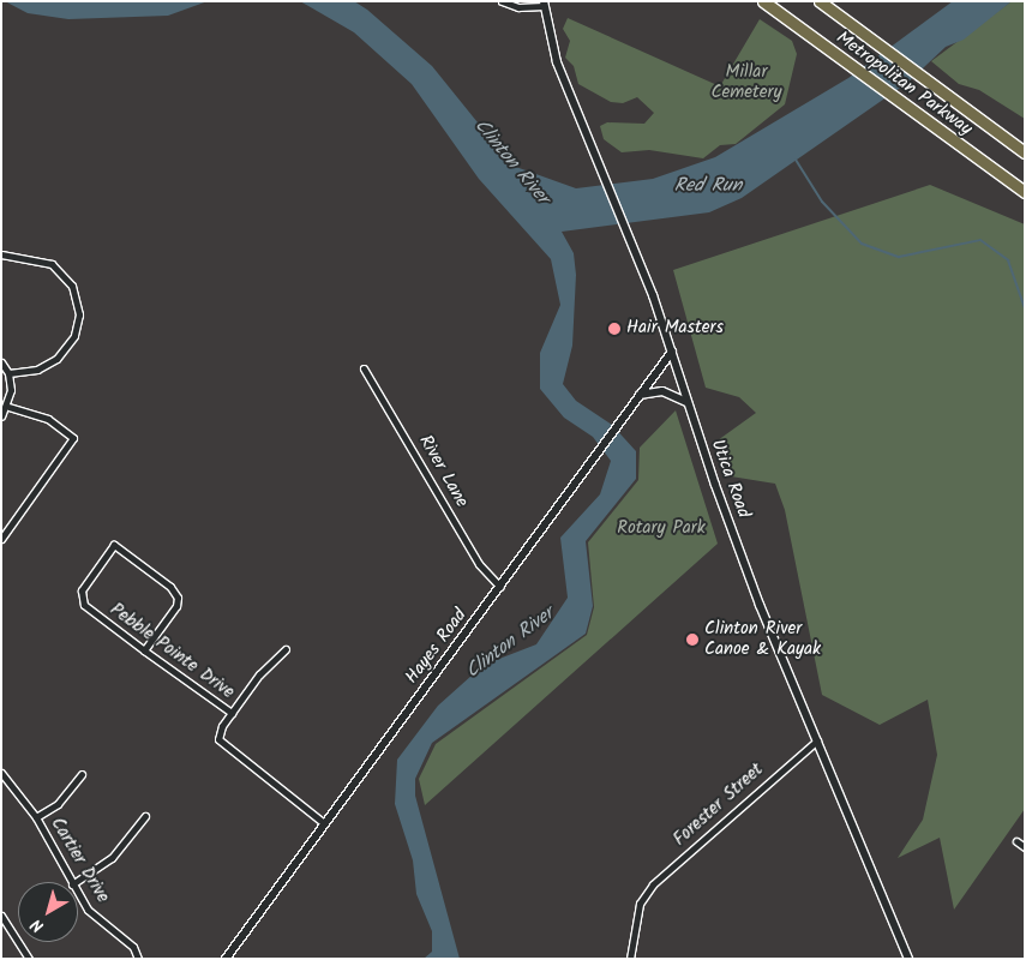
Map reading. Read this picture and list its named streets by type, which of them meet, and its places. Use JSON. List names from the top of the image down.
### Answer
{
  "streets": {
    "main road": ["Metropolitan Parkway"],
    "street": [
      "River Lane",
      "Utica Road",
      "Hayes Road",
      "Pebble Pointe Drive",
      "Forester Street",
      "Cartier Drive"
    ]
  },
  "crossings": [
    ["River Lane", "Hayes Road"],
    ["Utica Road", "Hayes Road"],
    ["Utica Road", "Forester Street"],
    ["Hayes Road", "Pebble Pointe Drive"]
  ],
  "water": ["Clinton River", "Red Run"],
  "parks": ["Millar Cemetery", "Rotary Park"],
  "places": ["Hair Masters", "Clinton River Canoe & Kayak"],
  "north": "bottom left"
}
